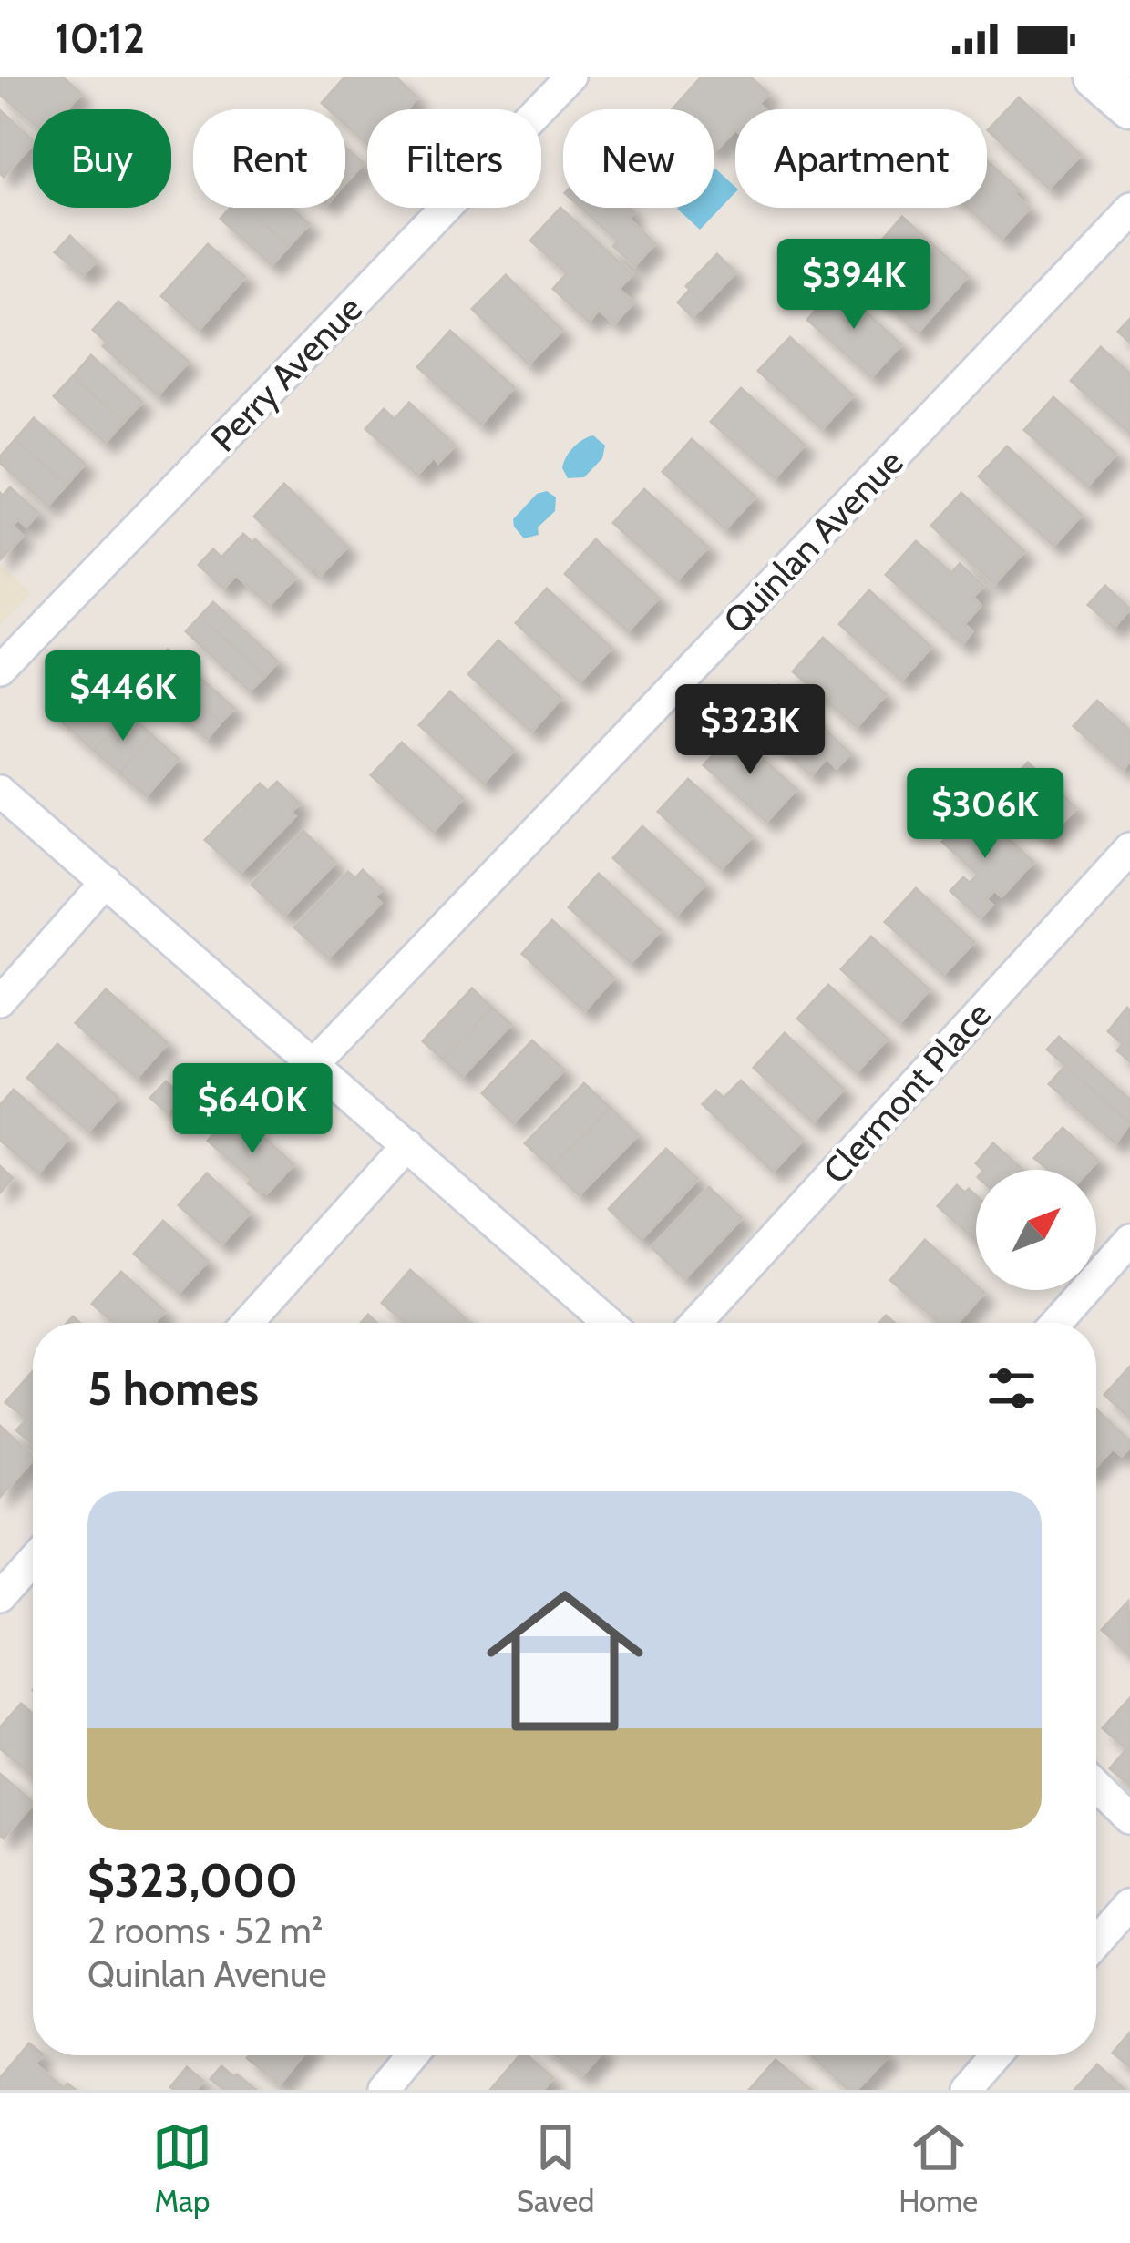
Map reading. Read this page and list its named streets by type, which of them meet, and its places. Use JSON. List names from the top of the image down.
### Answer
{
  "streets": {
    "street": ["Perry Avenue", "Quinlan Avenue", "Clermont Place"]
  },
  "north": "top right",
  "page": {
    "status": "10:12",
    "chip": [
      "Buy",
      "Rent",
      "Filters",
      "New",
      "Apartment"
    ],
    "price": [
      "$394K",
      "$446K",
      "$323K",
      "$306K",
      "$640K"
    ],
    "heading": "5 homes",
    "list": [
      {
        "name": "$323,000",
        "note": "2 rooms · 52 m² · Quinlan Avenue"
      }
    ],
    "tabs": ["Map", "Saved", "Home"]
  }
}
